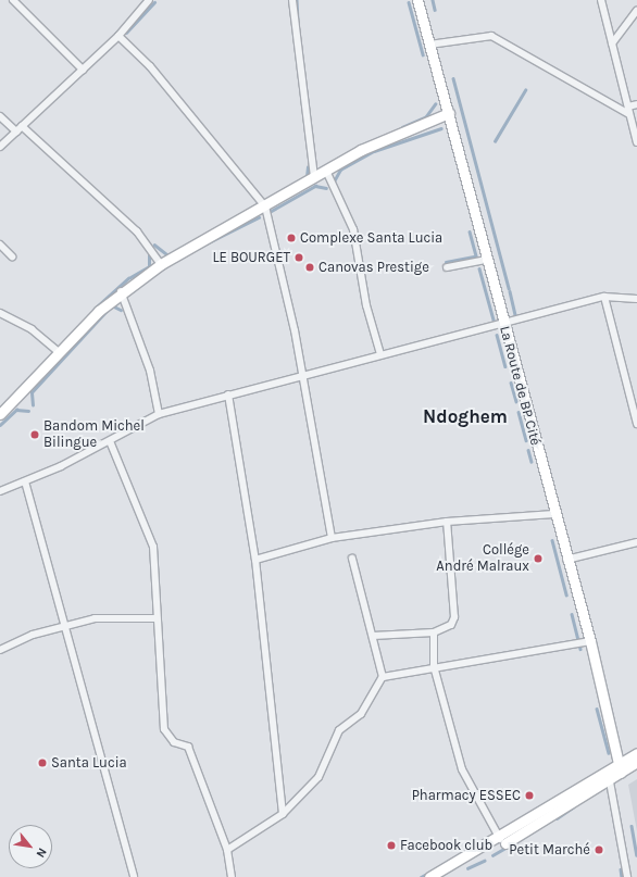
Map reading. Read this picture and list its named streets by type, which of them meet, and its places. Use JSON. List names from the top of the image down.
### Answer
{
  "streets": {
    "street": ["La Route de BP Cité"]
  },
  "districts": ["Ndoghem"],
  "places": [
    "Complexe Santa Lucia",
    "LE BOURGET",
    "Canovas Prestige",
    "Bandom Michel Bilingue",
    "Collége André Malraux",
    "Santa Lucia",
    "Pharmacy ESSEC",
    "Facebook club",
    "Petit Marché"
  ],
  "north": "bottom right"
}
